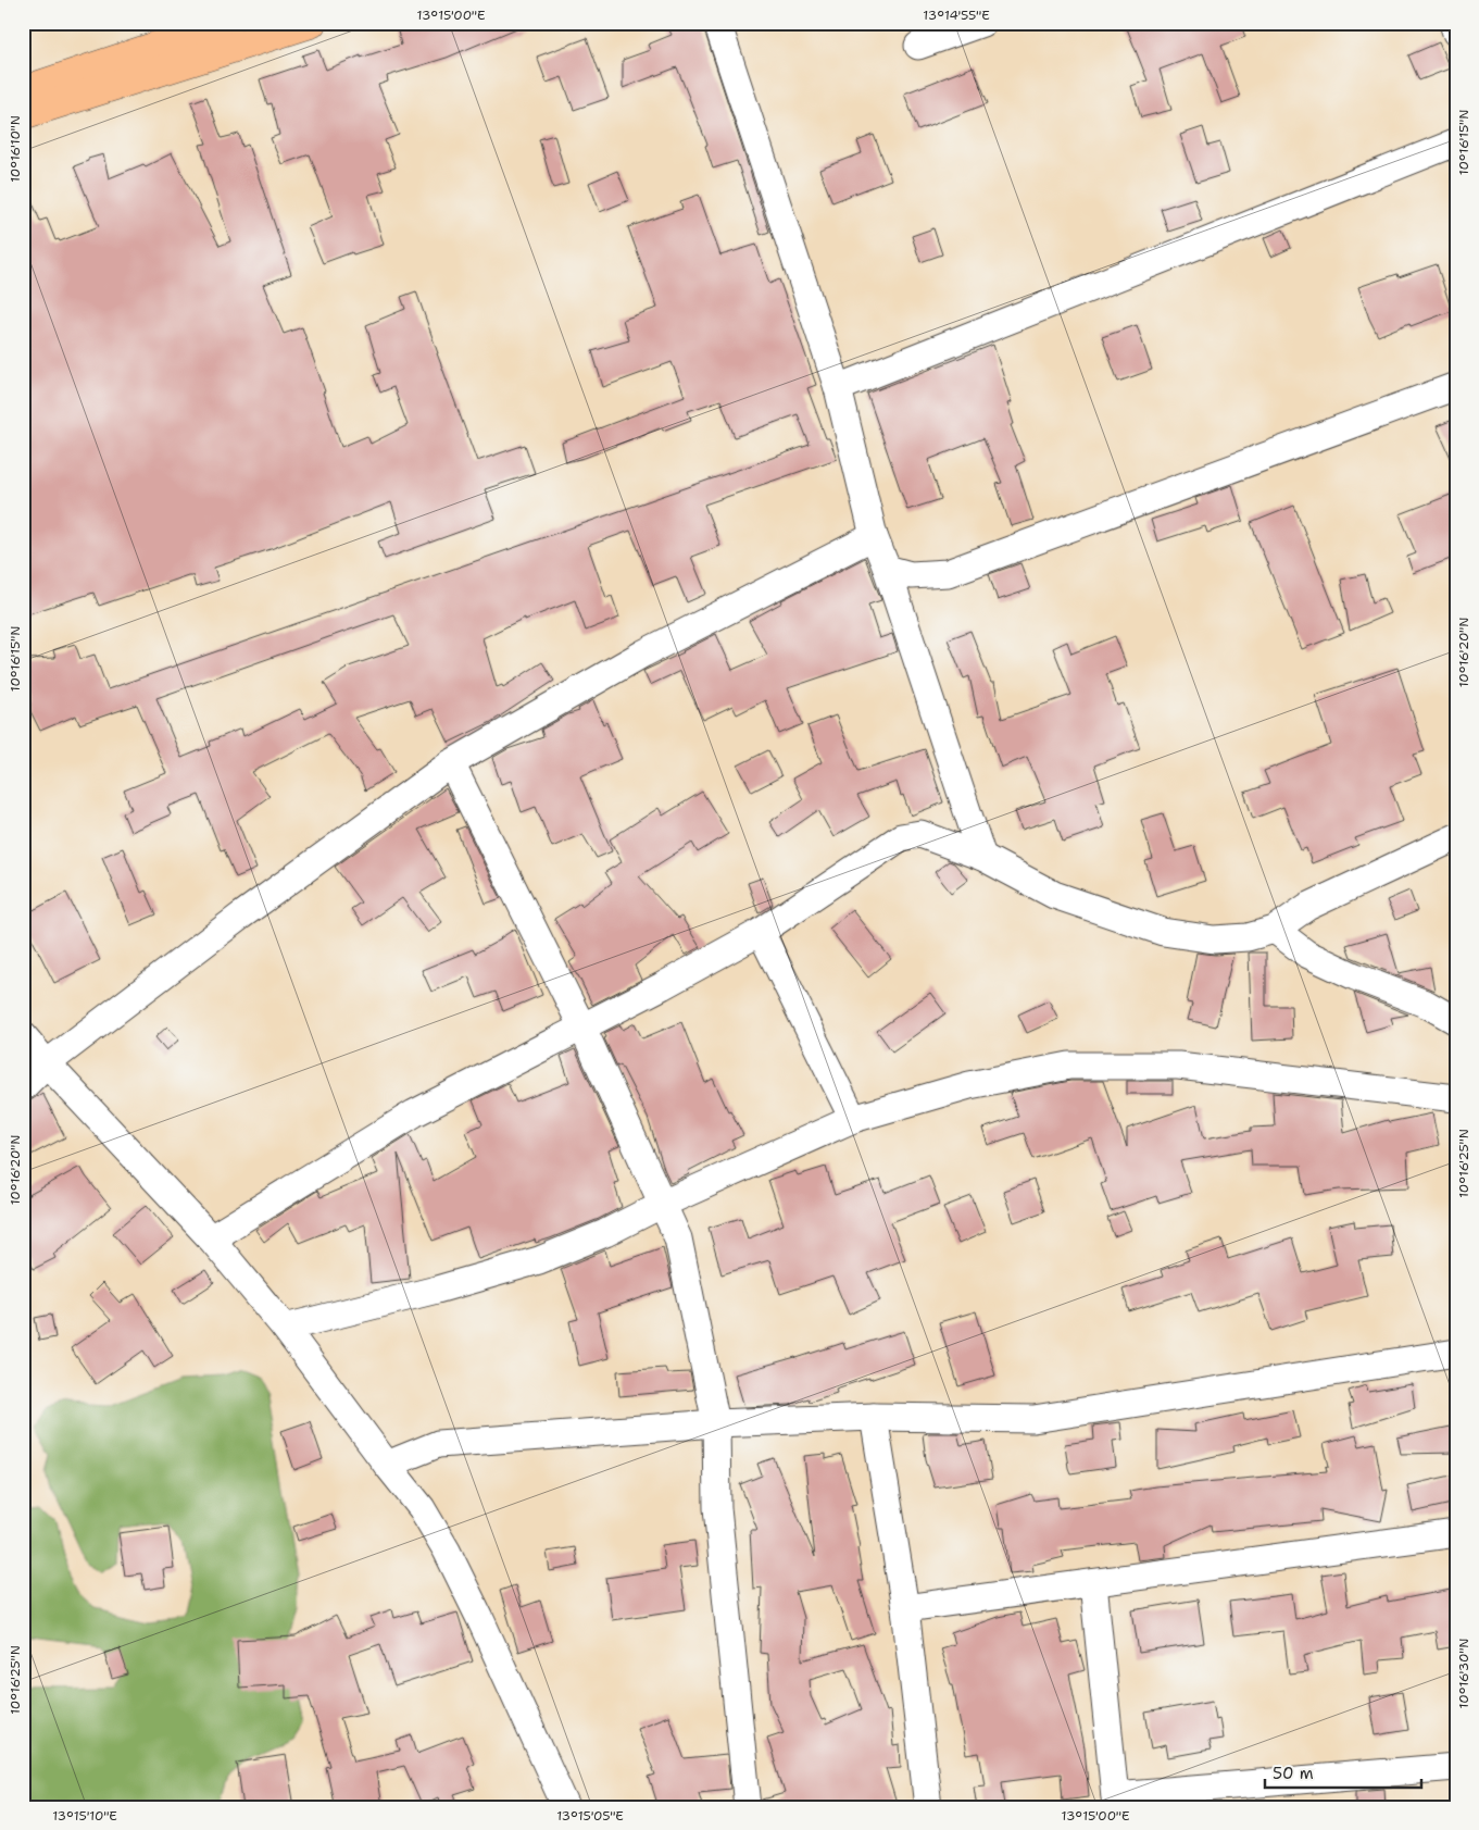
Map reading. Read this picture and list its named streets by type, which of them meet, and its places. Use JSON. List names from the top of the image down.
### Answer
{
  "scale_bar": "50 m",
  "coordinates": [
    "13°15'00\"E",
    "13°14'55\"E",
    "10°16'15\"N",
    "10°16'10\"N",
    "10°16'20\"N",
    "10°16'25\"N",
    "10°16'30\"N",
    "13°15'10\"E",
    "13°15'05\"E"
  ]
}
